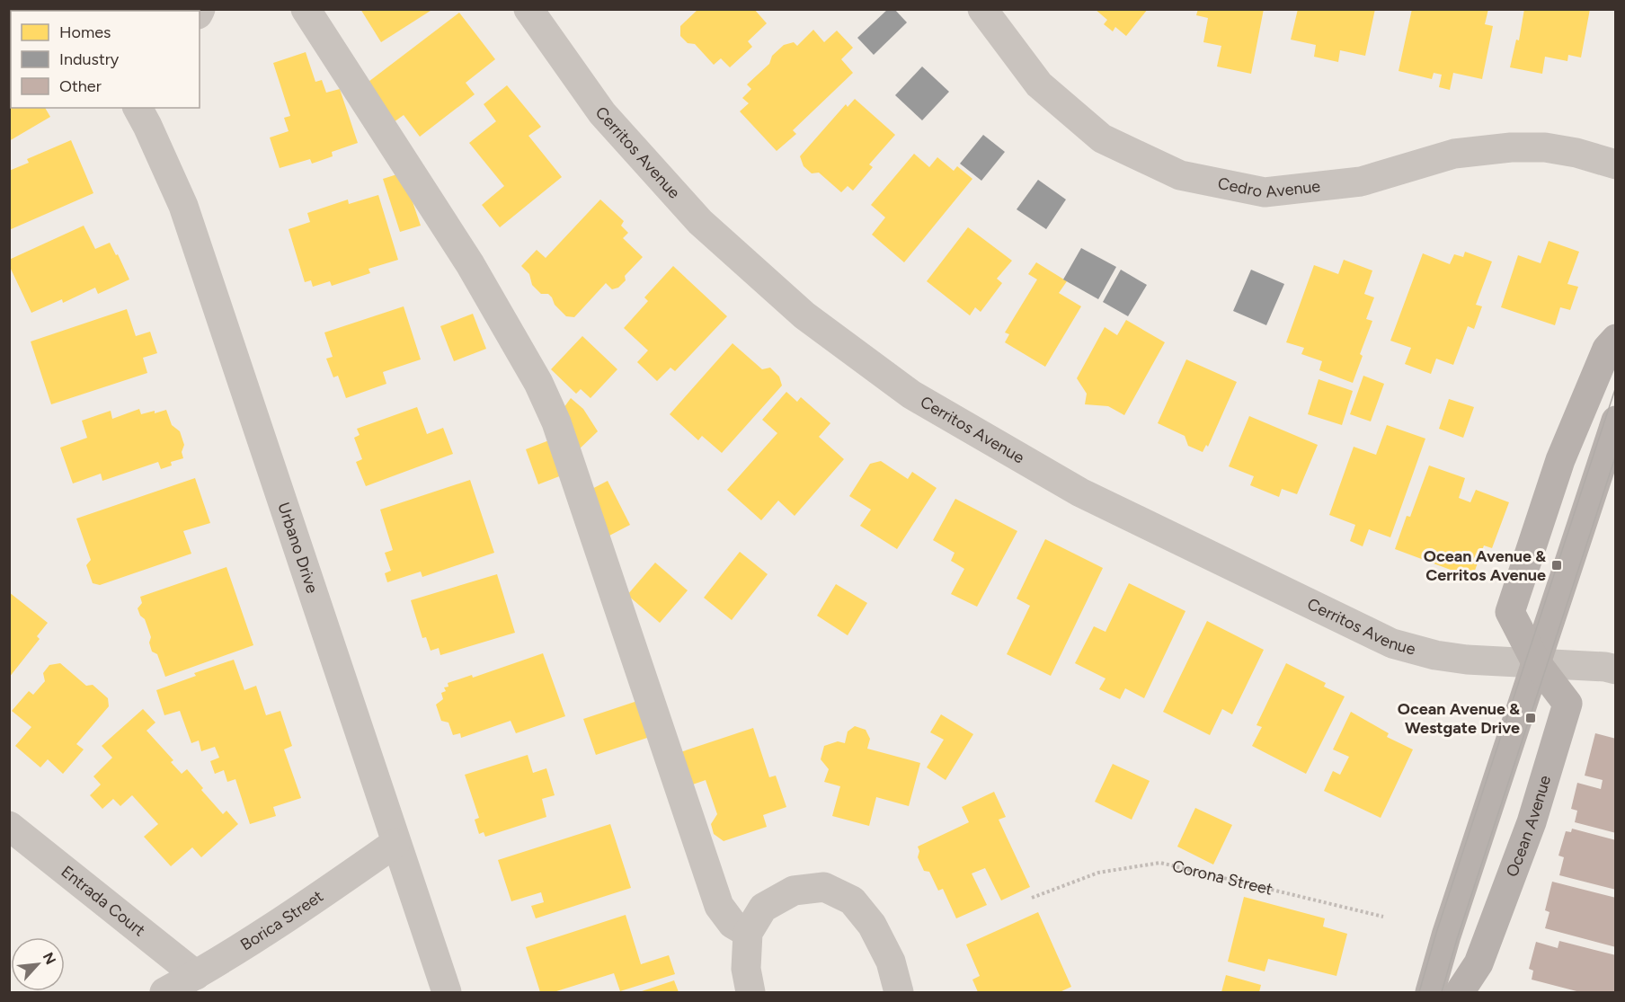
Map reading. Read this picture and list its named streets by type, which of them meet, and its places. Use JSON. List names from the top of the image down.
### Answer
{
  "streets": {
    "main road": ["Ocean Avenue"],
    "street": [
      "Cerritos Avenue",
      "Cedro Avenue",
      "Urbano Drive",
      "Entrada Court",
      "Borica Street"
    ],
    "path": ["Corona Street"]
  },
  "crossings": [
    ["Cerritos Avenue", "Ocean Avenue"],
    ["Urbano Drive", "Borica Street"],
    ["Entrada Court", "Borica Street"]
  ],
  "places": {
    "transit": ["Ocean Avenue & Cerritos Avenue", "Ocean Avenue & Westgate Drive"]
  },
  "legend": ["Homes", "Industry", "Other"],
  "north": "top right"
}
